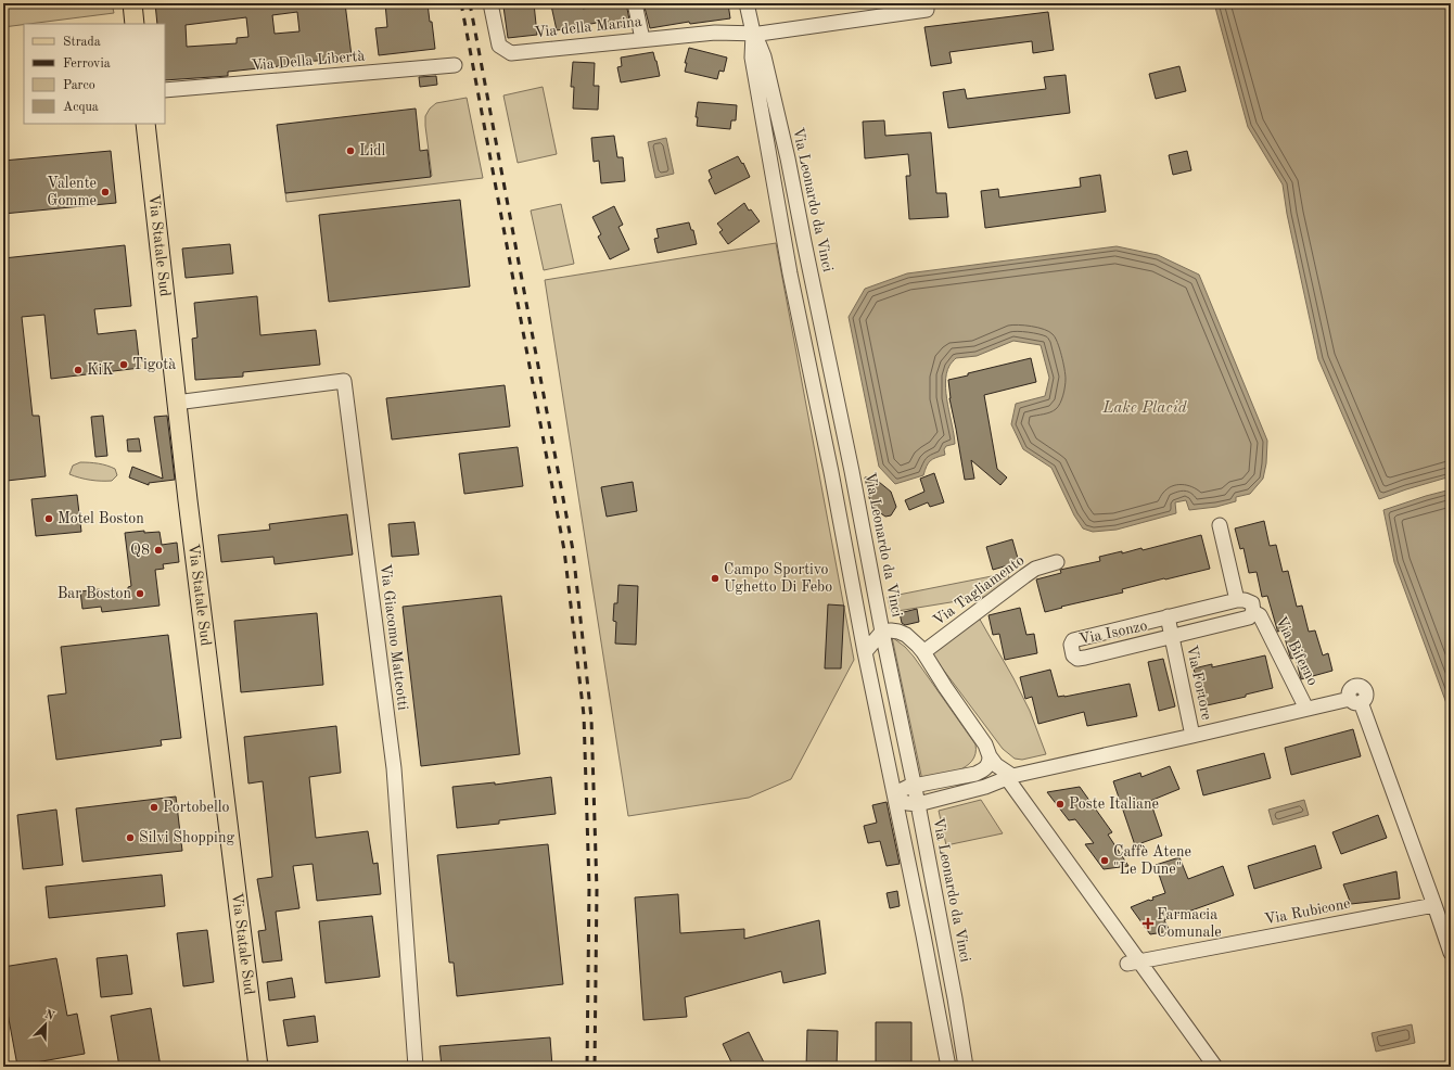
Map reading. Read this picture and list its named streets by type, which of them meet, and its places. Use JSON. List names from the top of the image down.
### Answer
{
  "streets": {
    "main road": ["Via Statale Sud"],
    "street": [
      "Via della Marina",
      "Via Della Libertà",
      "Via Leonardo da Vinci",
      "Via Tagliamento",
      "Via Isonzo",
      "Via Giacomo Matteotti",
      "Via Biferno",
      "Via Fortore",
      "Via Rubicone"
    ]
  },
  "crossings": [
    ["Via della Marina", "Via Leonardo da Vinci"],
    ["Via Statale Sud", "Via Giacomo Matteotti"],
    ["Via Isonzo", "Via Biferno"],
    ["Via Isonzo", "Via Fortore"]
  ],
  "water": ["Lake Placid"],
  "places": {
    "other": [
      "Lidl",
      "Valente Gomme",
      "Tigotà",
      "KiK",
      "Motel Boston",
      "Q8",
      "Campo Sportivo Ughetto Di Febo",
      "Bar Boston",
      "Poste Italiane",
      "Portobello",
      "Silvi Shopping",
      "Caffè Atene \"Le Dune\""
    ],
    "health": ["Farmacia Comunale"]
  },
  "legend": [
    "Strada",
    "Ferrovia",
    "Parco",
    "Acqua"
  ],
  "north": "top right"
}
